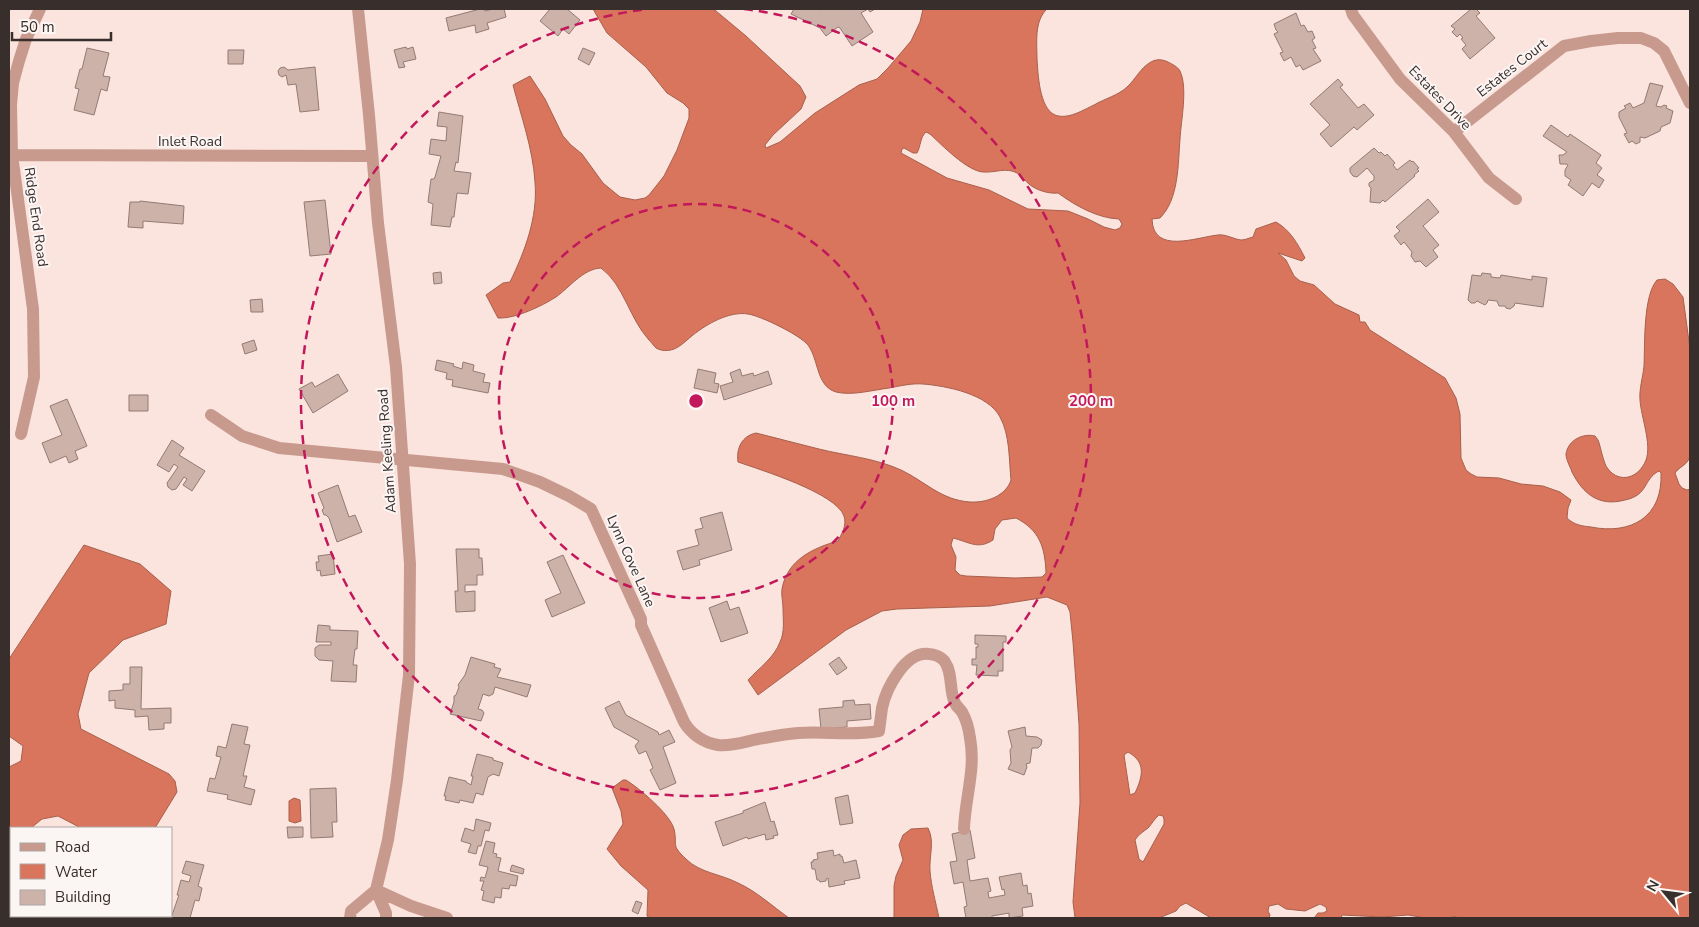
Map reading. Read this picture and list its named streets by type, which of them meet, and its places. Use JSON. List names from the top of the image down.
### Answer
{
  "streets": {
    "street": [
      "Estates Court",
      "Estates Drive",
      "Inlet Road",
      "Ridge End Road",
      "Adam Keeling Road",
      "Lynn Cove Lane"
    ]
  },
  "crossings": [
    ["Estates Court", "Estates Drive"],
    ["Inlet Road", "Ridge End Road"],
    ["Inlet Road", "Adam Keeling Road"],
    ["Adam Keeling Road", "Lynn Cove Lane"]
  ],
  "legend": ["Road", "Water", "Building"],
  "scale_bar": "50 m",
  "north": "top left",
  "rings": ["100 m", "200 m"]
}
